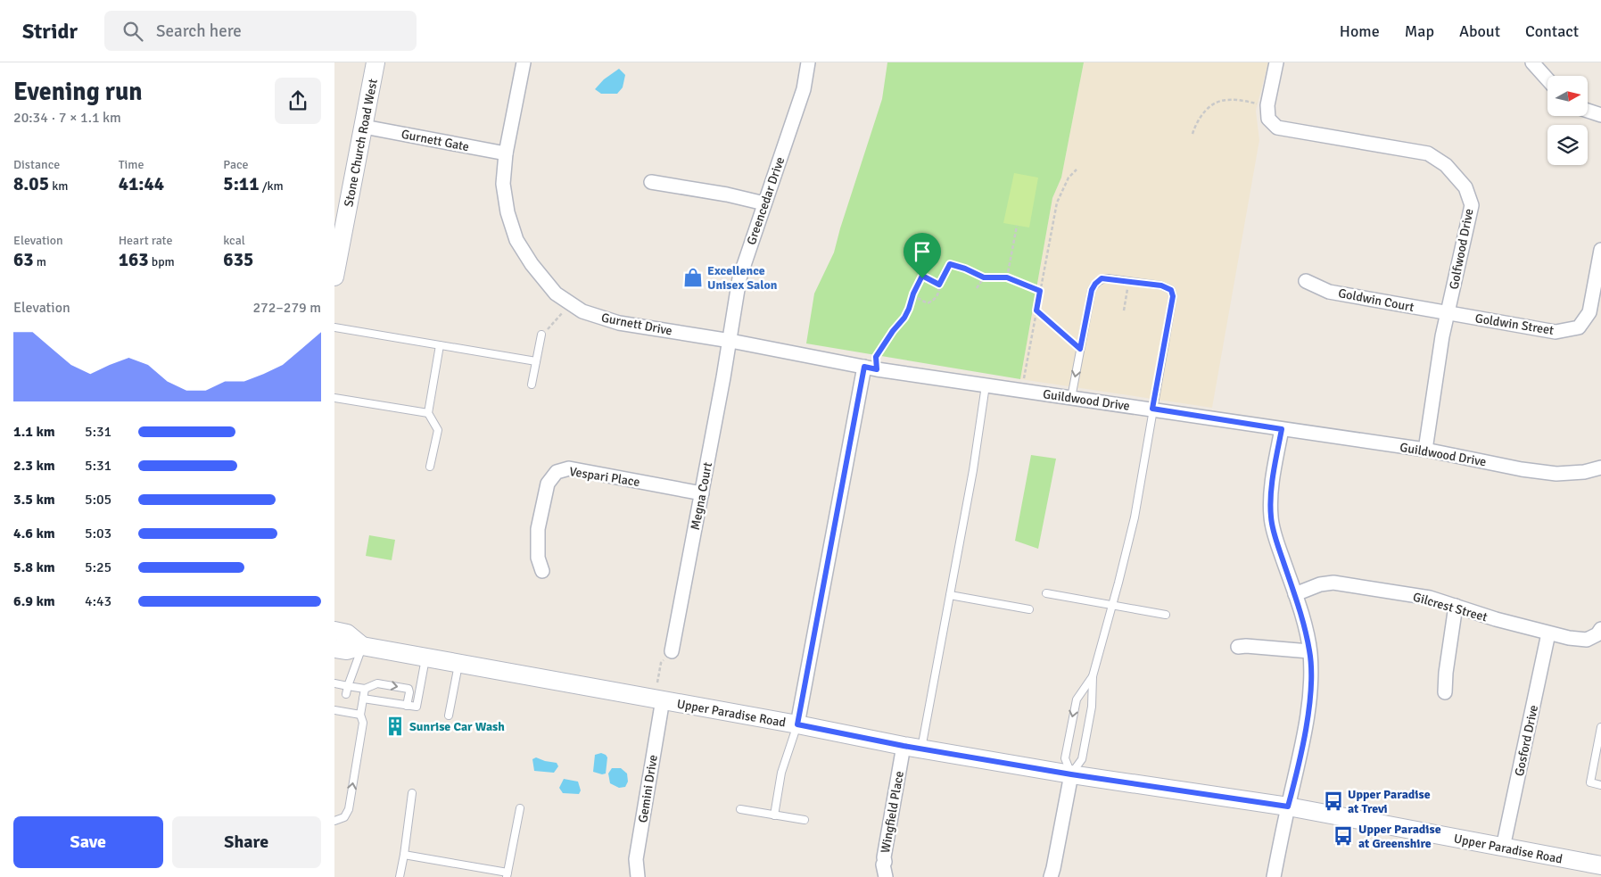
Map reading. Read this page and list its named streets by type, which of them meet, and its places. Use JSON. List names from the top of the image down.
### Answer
{
  "streets": {
    "main road": ["Stone Church Road West", "Upper Paradise Road"],
    "street": [
      "Gurnett Gate",
      "Greencedar Drive",
      "Golfwood Drive",
      "Goldwin Court",
      "Gurnett Drive",
      "Goldwin Street",
      "Guildwood Drive",
      "Vespari Place",
      "Megna Court",
      "Gilcrest Street",
      "Gosford Drive",
      "Gemini Drive",
      "Wingfield Place"
    ]
  },
  "crossings": [
    ["Gurnett Gate", "Stone Church Road West"],
    ["Gurnett Gate", "Gurnett Drive"],
    ["Greencedar Drive", "Gurnett Drive"],
    ["Greencedar Drive", "Guildwood Drive"],
    ["Greencedar Drive", "Megna Court"],
    ["Golfwood Drive", "Goldwin Court"],
    ["Golfwood Drive", "Goldwin Street"],
    ["Golfwood Drive", "Guildwood Drive"],
    ["Goldwin Court", "Goldwin Street"],
    ["Gurnett Drive", "Guildwood Drive"],
    ["Gurnett Drive", "Megna Court"],
    ["Guildwood Drive", "Megna Court"],
    ["Vespari Place", "Megna Court"],
    ["Gilcrest Street", "Gosford Drive"],
    ["Upper Paradise Road", "Gosford Drive"],
    ["Upper Paradise Road", "Gemini Drive"],
    ["Upper Paradise Road", "Wingfield Place"]
  ],
  "places": {
    "shop": ["Excellence Unisex Salon"],
    "building": ["Sunrise Car Wash"],
    "bus stop": ["Upper Paradise at Trevi", "Upper Paradise at Greenshire"]
  },
  "north": "right",
  "page": {
    "header": "Stridr",
    "search": "Search here",
    "nav": [
      "Home",
      "Map",
      "About",
      "Contact"
    ],
    "heading": ["Evening run", "20:34 · 7 × 1.1 km"],
    "stats": [
      ["Distance", "8.05 km"],
      ["Time", "41:44"],
      ["Pace", "5:11 /km"],
      ["Elevation", "63 m"],
      ["Heart rate", "163 bpm"],
      ["kcal", "635"]
    ],
    "chart": ["Elevation", "272–279 m"],
    "list": [
      {
        "name": "1.1 km",
        "note": "5:31"
      },
      {
        "name": "2.3 km",
        "note": "5:31"
      },
      {
        "name": "3.5 km",
        "note": "5:05"
      },
      {
        "name": "4.6 km",
        "note": "5:03"
      },
      {
        "name": "5.8 km",
        "note": "5:25"
      },
      {
        "name": "6.9 km",
        "note": "4:43"
      }
    ],
    "buttons": ["Save", "Share"]
  }
}
